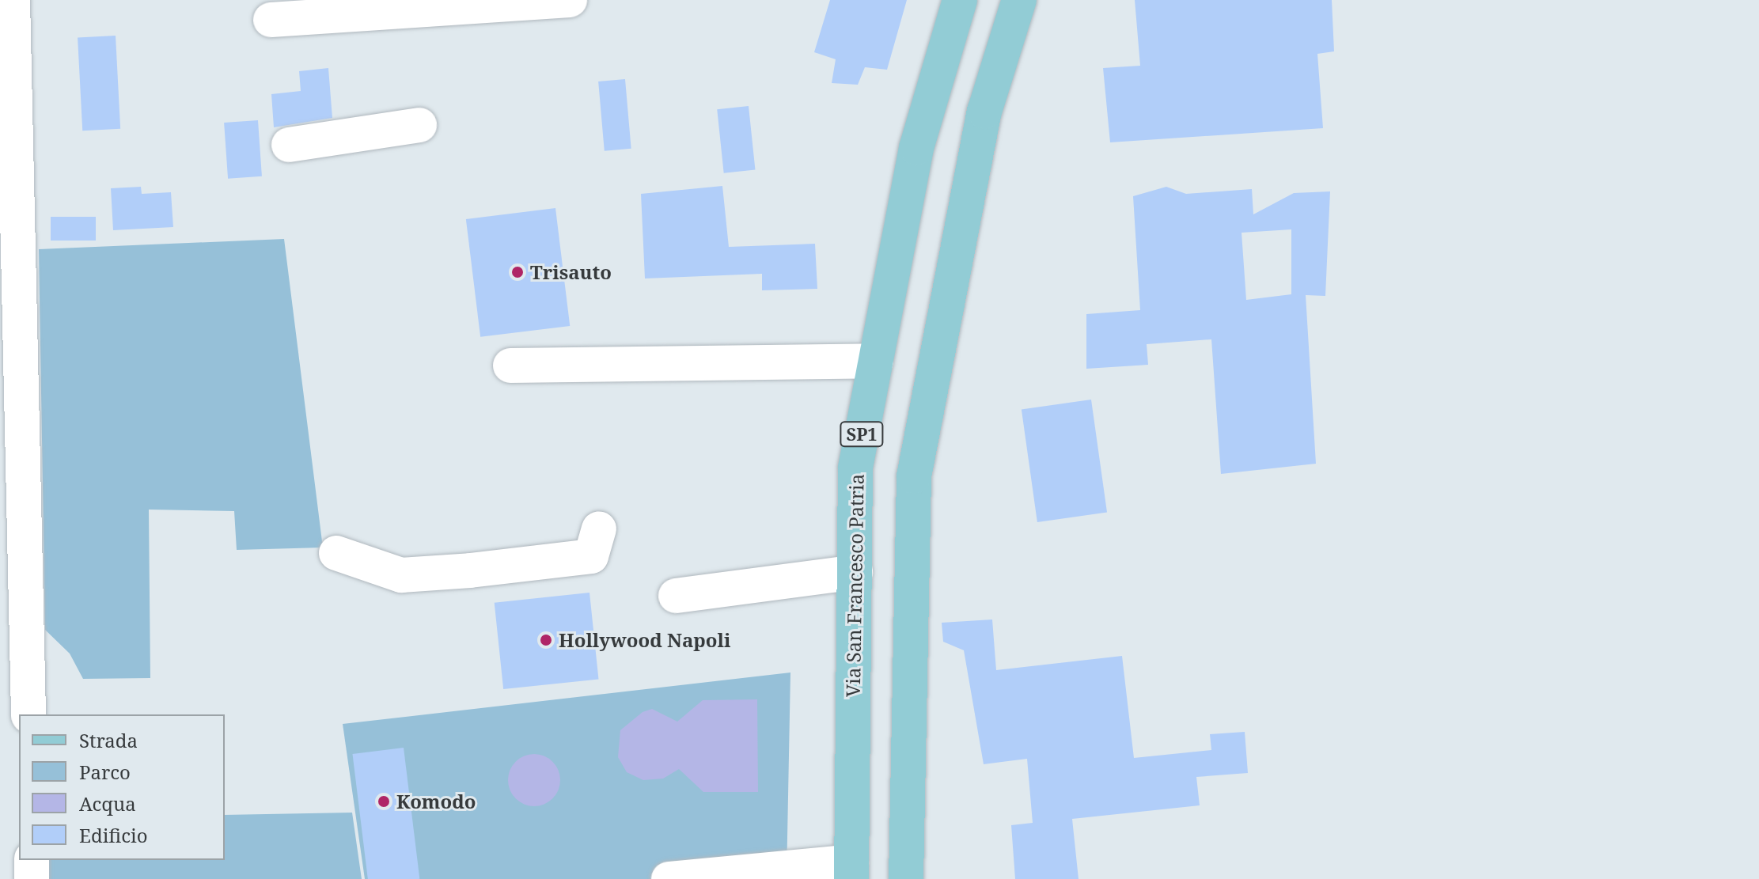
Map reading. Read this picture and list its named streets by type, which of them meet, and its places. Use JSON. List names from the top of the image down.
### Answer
{
  "streets": {
    "main road": ["SP1", "Via San Francesco Patria"]
  },
  "places": ["Trisauto", "Hollywood Napoli", "Komodo"],
  "legend": [
    "Strada",
    "Parco",
    "Acqua",
    "Edificio"
  ]
}
